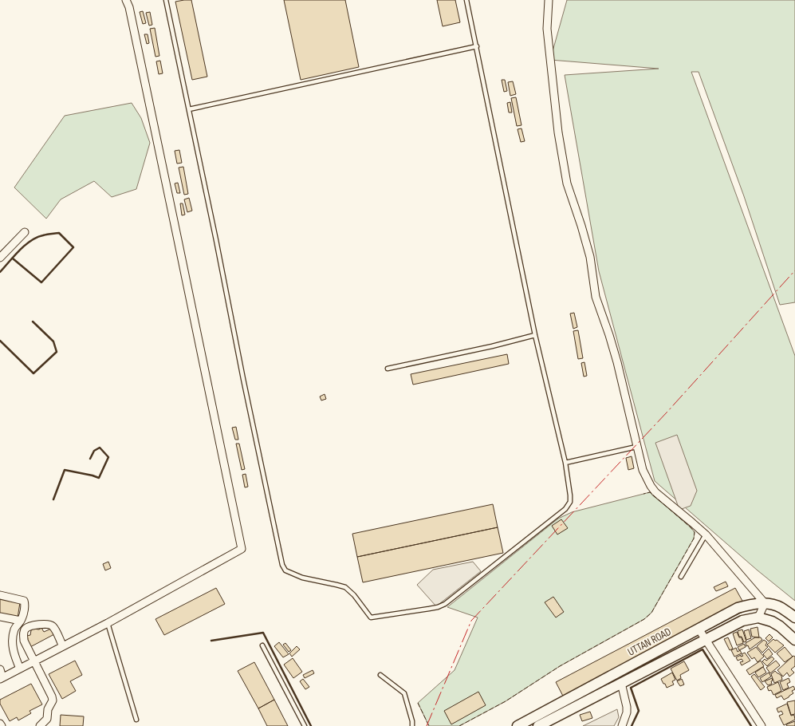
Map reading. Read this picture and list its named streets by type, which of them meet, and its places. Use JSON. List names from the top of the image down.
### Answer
{
  "streets": {
    "main road": ["UTTAN ROAD"]
  }
}
